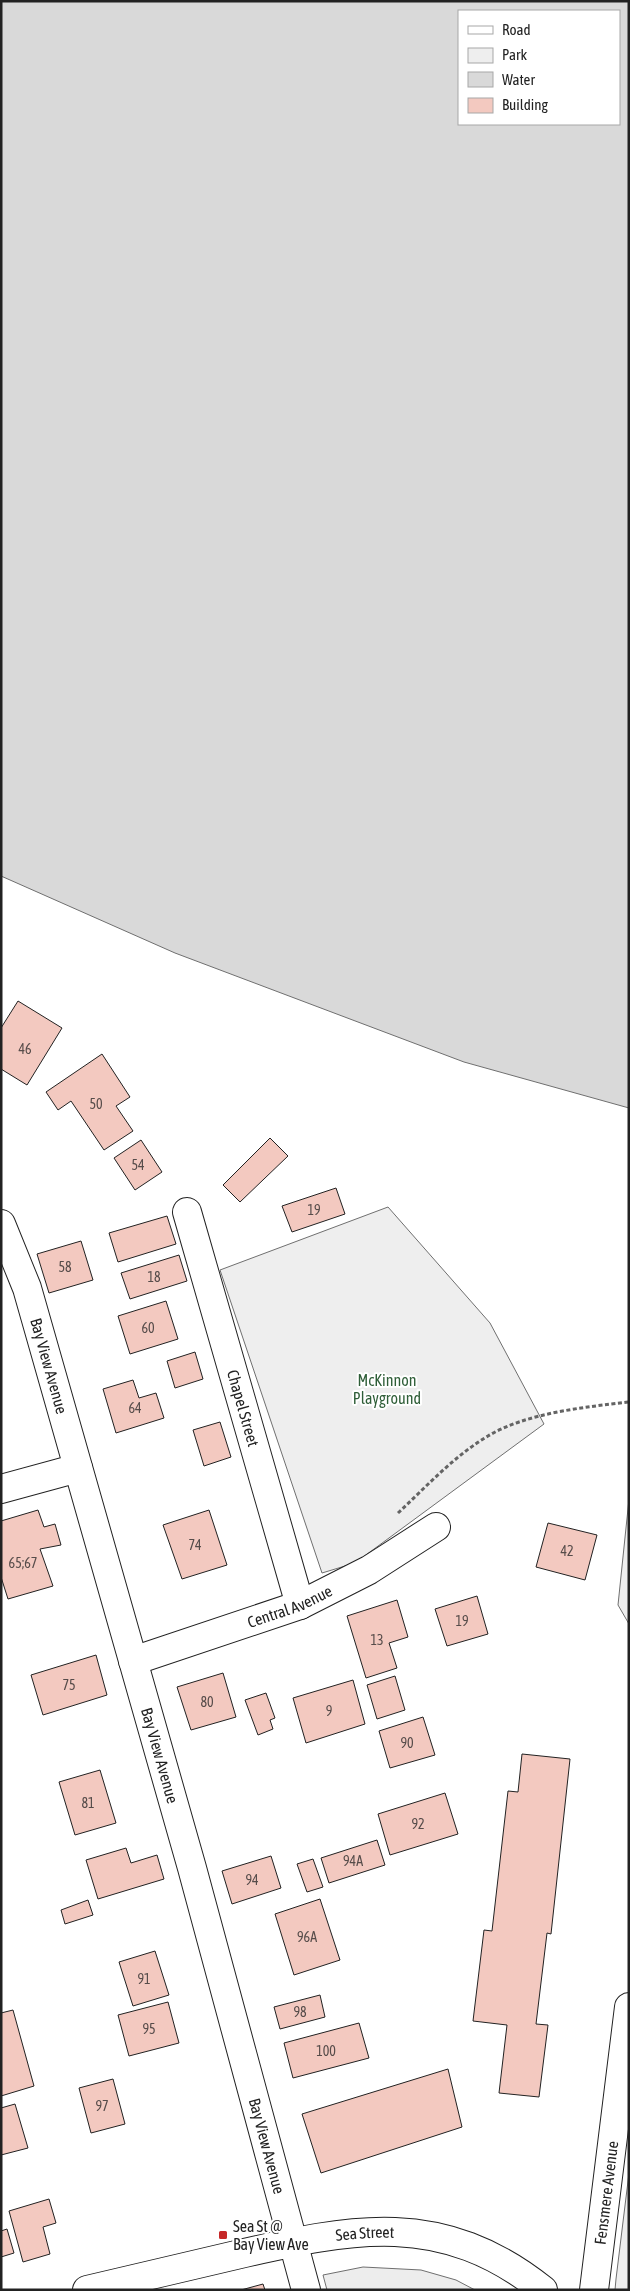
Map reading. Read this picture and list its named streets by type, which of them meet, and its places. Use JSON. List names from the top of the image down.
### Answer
{
  "streets": {
    "street": [
      "Bay View Avenue",
      "Chapel Street",
      "Central Avenue",
      "Fensmere Avenue",
      "Sea Street"
    ]
  },
  "crossings": [
    ["Bay View Avenue", "Central Avenue"],
    ["Bay View Avenue", "Sea Street"],
    ["Chapel Street", "Central Avenue"]
  ],
  "parks": ["McKinnon Playground"],
  "places": {
    "transit": ["Sea St @ Bay View Ave"]
  },
  "house_numbers": [
    "46",
    "50",
    "54",
    "19",
    "58",
    "18",
    "60",
    "64",
    "74",
    "42",
    "65;67",
    "19",
    "13",
    "75",
    "80",
    "9",
    "90",
    "81",
    "92",
    "94A",
    "94",
    "96A",
    "91",
    "98",
    "95",
    "100",
    "97"
  ],
  "legend": [
    "Road",
    "Park",
    "Water",
    "Building"
  ]
}
